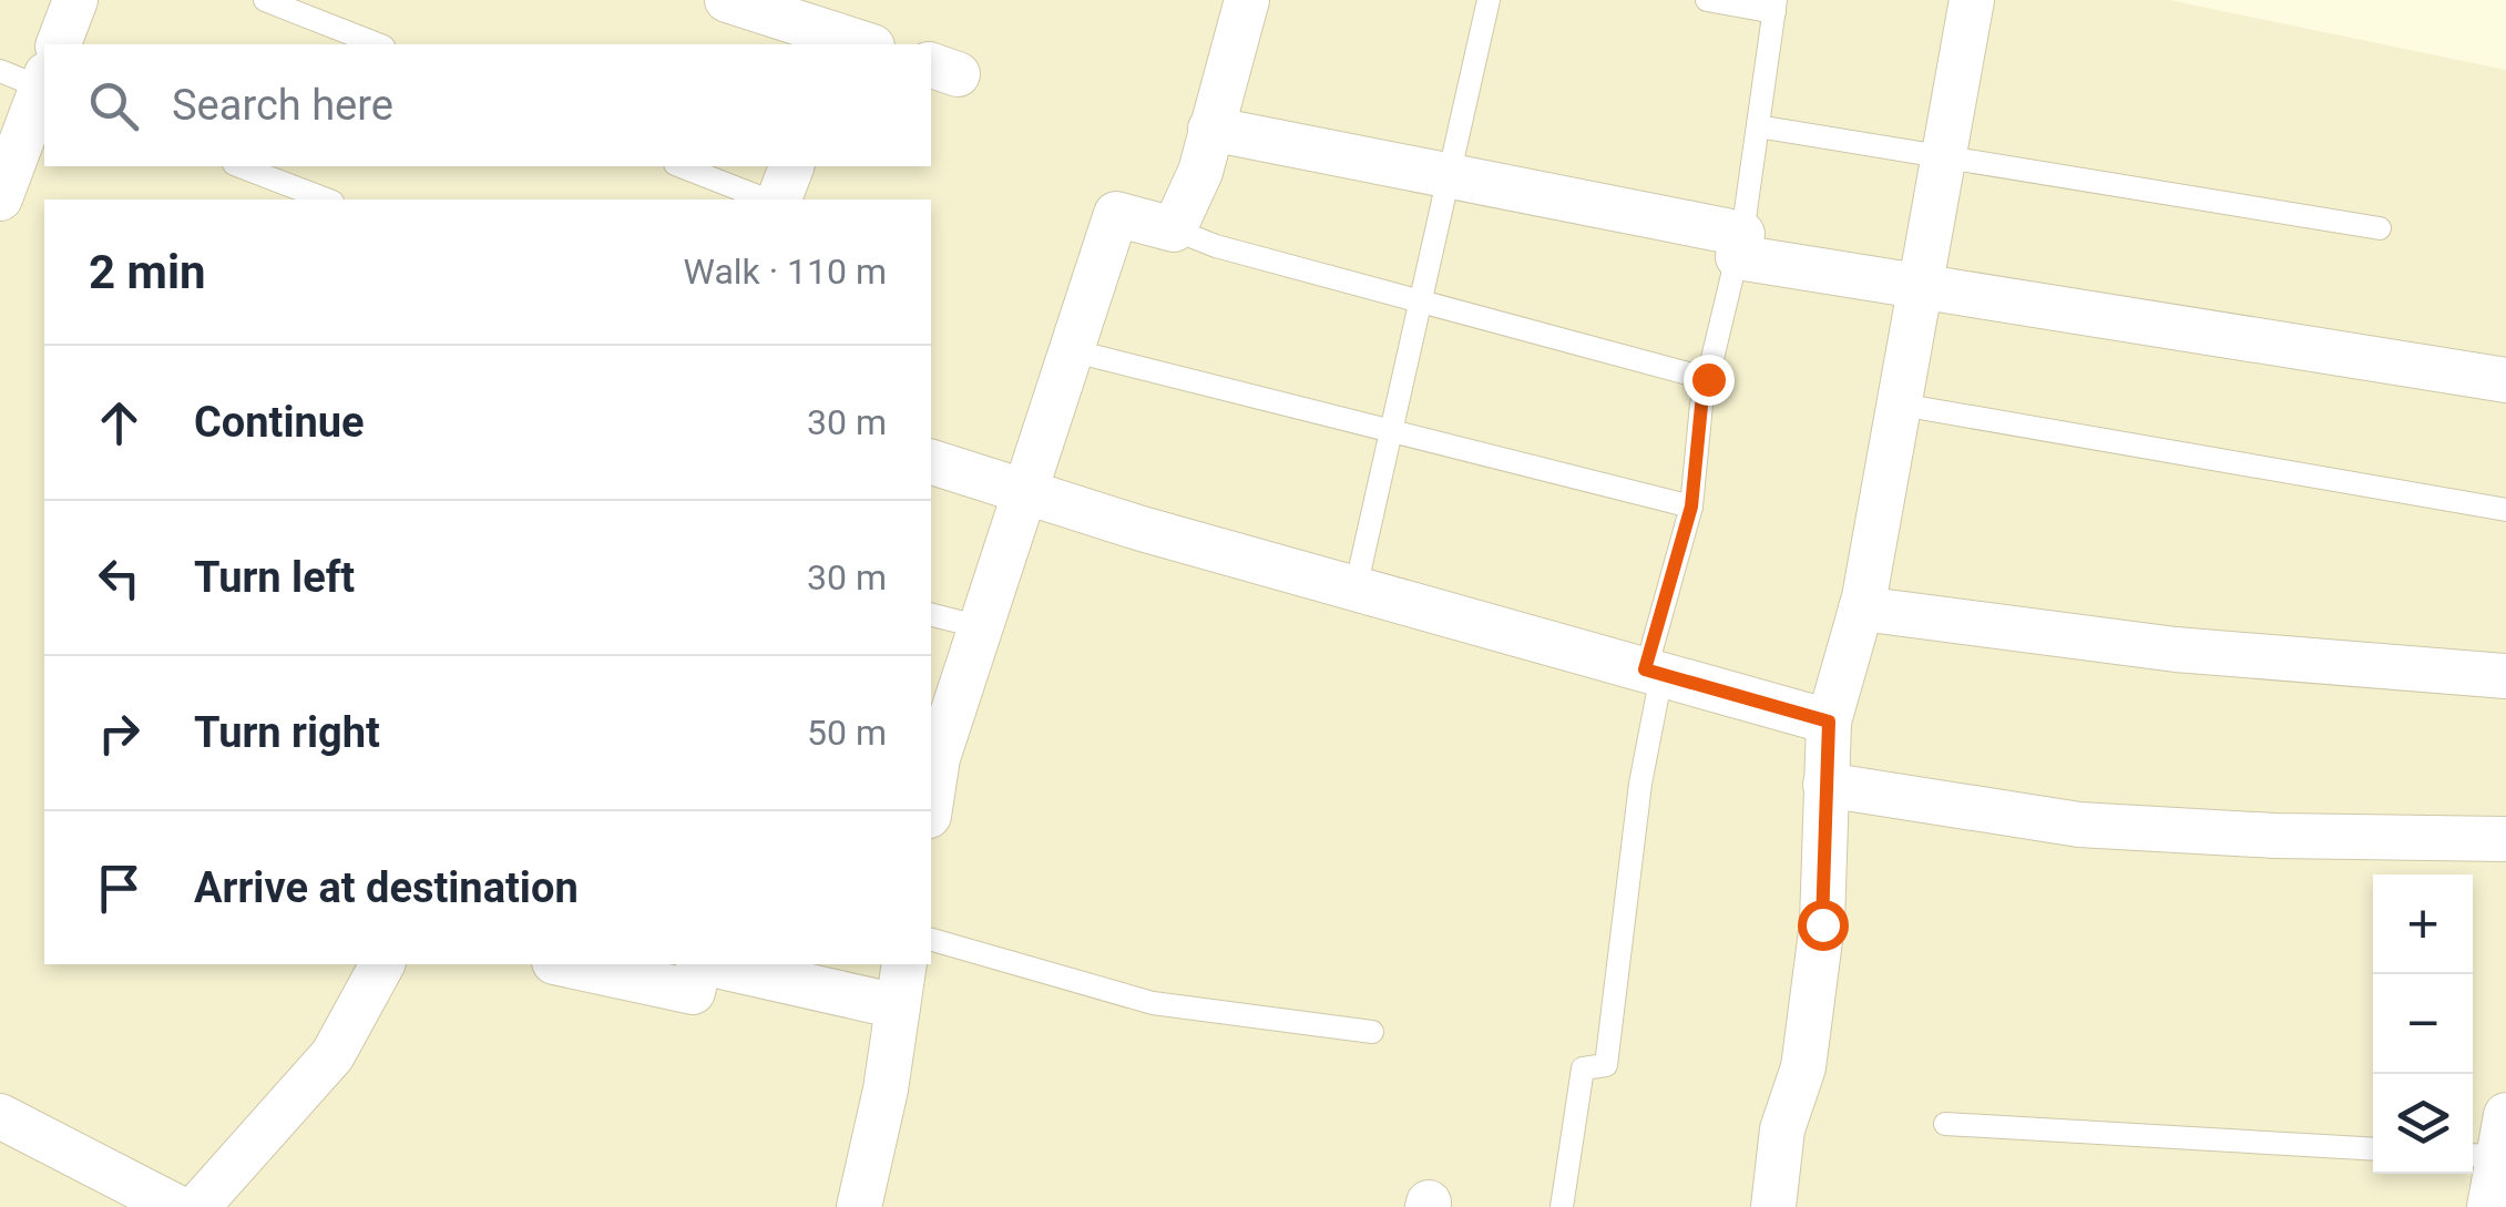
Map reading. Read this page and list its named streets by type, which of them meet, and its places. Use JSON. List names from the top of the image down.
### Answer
{
  "page": {
    "search": "Search here",
    "heading": ["2 min", "Walk · 110 m"],
    "list": [
      ["Continue", "30 m"],
      ["Turn left", "30 m"],
      ["Turn right", "50 m"],
      "Arrive at destination"
    ],
    "map_buttons": ["+", "−"]
  }
}
